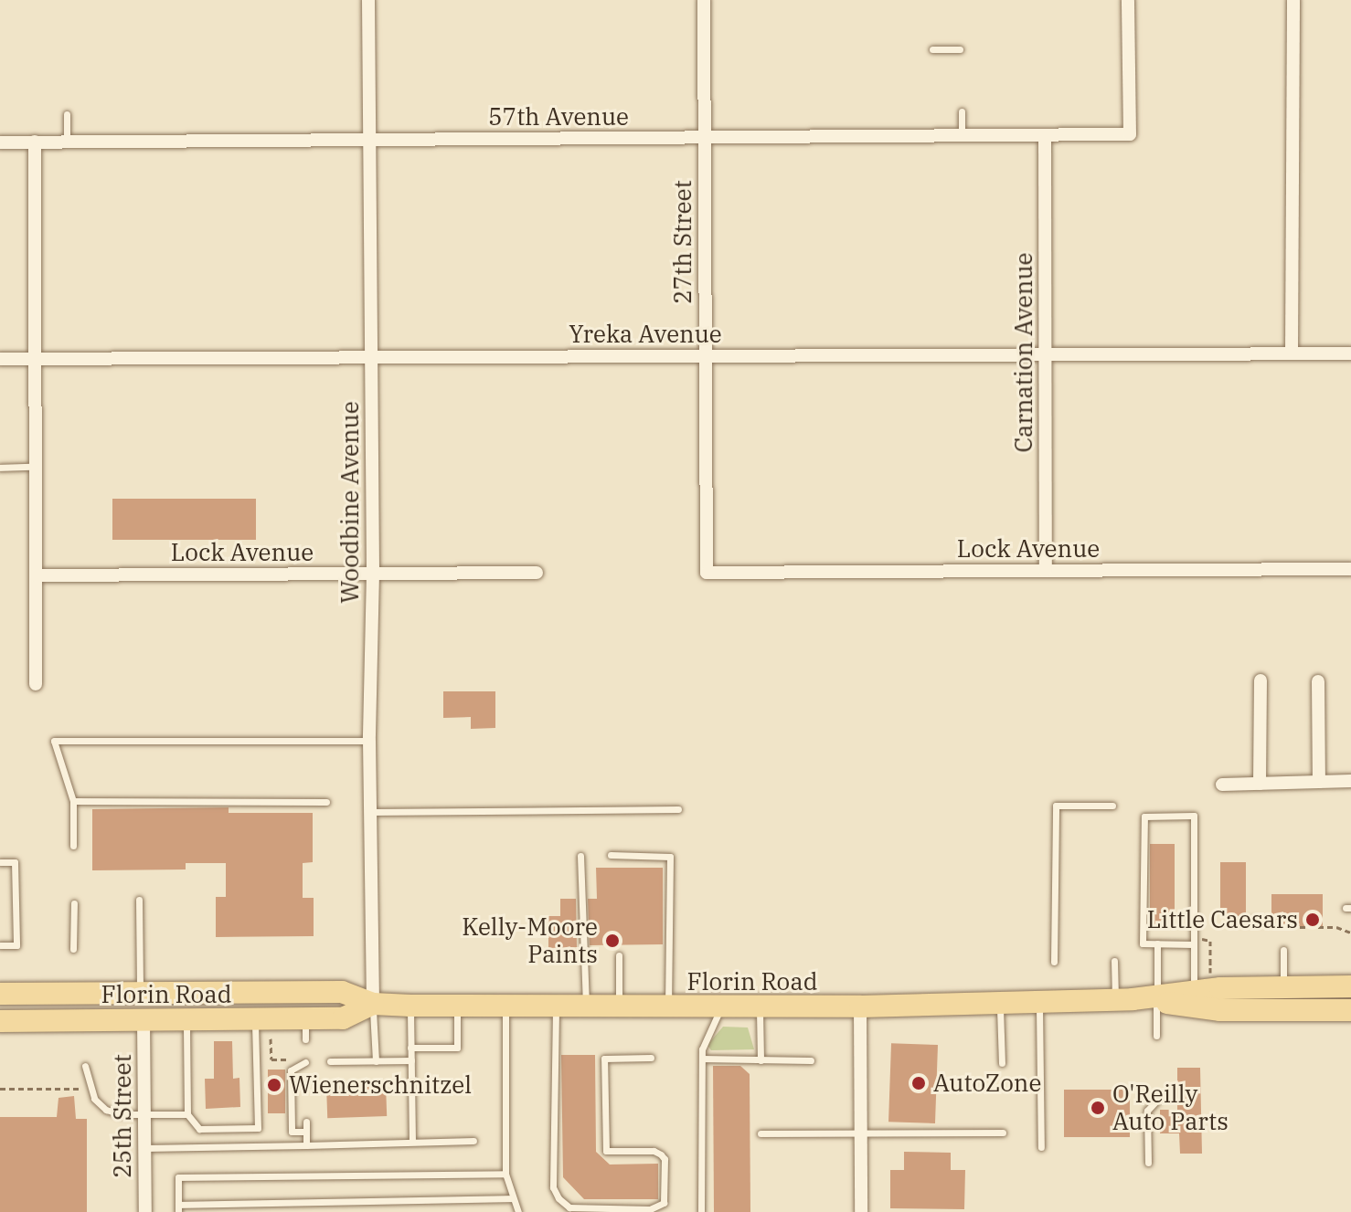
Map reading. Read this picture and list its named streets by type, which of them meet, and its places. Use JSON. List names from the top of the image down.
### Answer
{
  "streets": {
    "main road": ["Florin Road"],
    "street": [
      "57th Avenue",
      "27th Street",
      "Yreka Avenue",
      "Carnation Avenue",
      "Woodbine Avenue",
      "Lock Avenue",
      "25th Street"
    ]
  },
  "crossings": [
    ["57th Avenue", "27th Street"],
    ["57th Avenue", "Carnation Avenue"],
    ["57th Avenue", "Woodbine Avenue"],
    ["27th Street", "Yreka Avenue"],
    ["27th Street", "Lock Avenue"],
    ["Yreka Avenue", "Carnation Avenue"],
    ["Yreka Avenue", "Woodbine Avenue"],
    ["Carnation Avenue", "Lock Avenue"],
    ["Woodbine Avenue", "Lock Avenue"],
    ["Woodbine Avenue", "Florin Road"],
    ["Florin Road", "25th Street"]
  ],
  "places": [
    "Little Caesars",
    "Kelly-Moore Paints",
    "AutoZone",
    "Wienerschnitzel",
    "O'Reilly Auto Parts"
  ]
}
